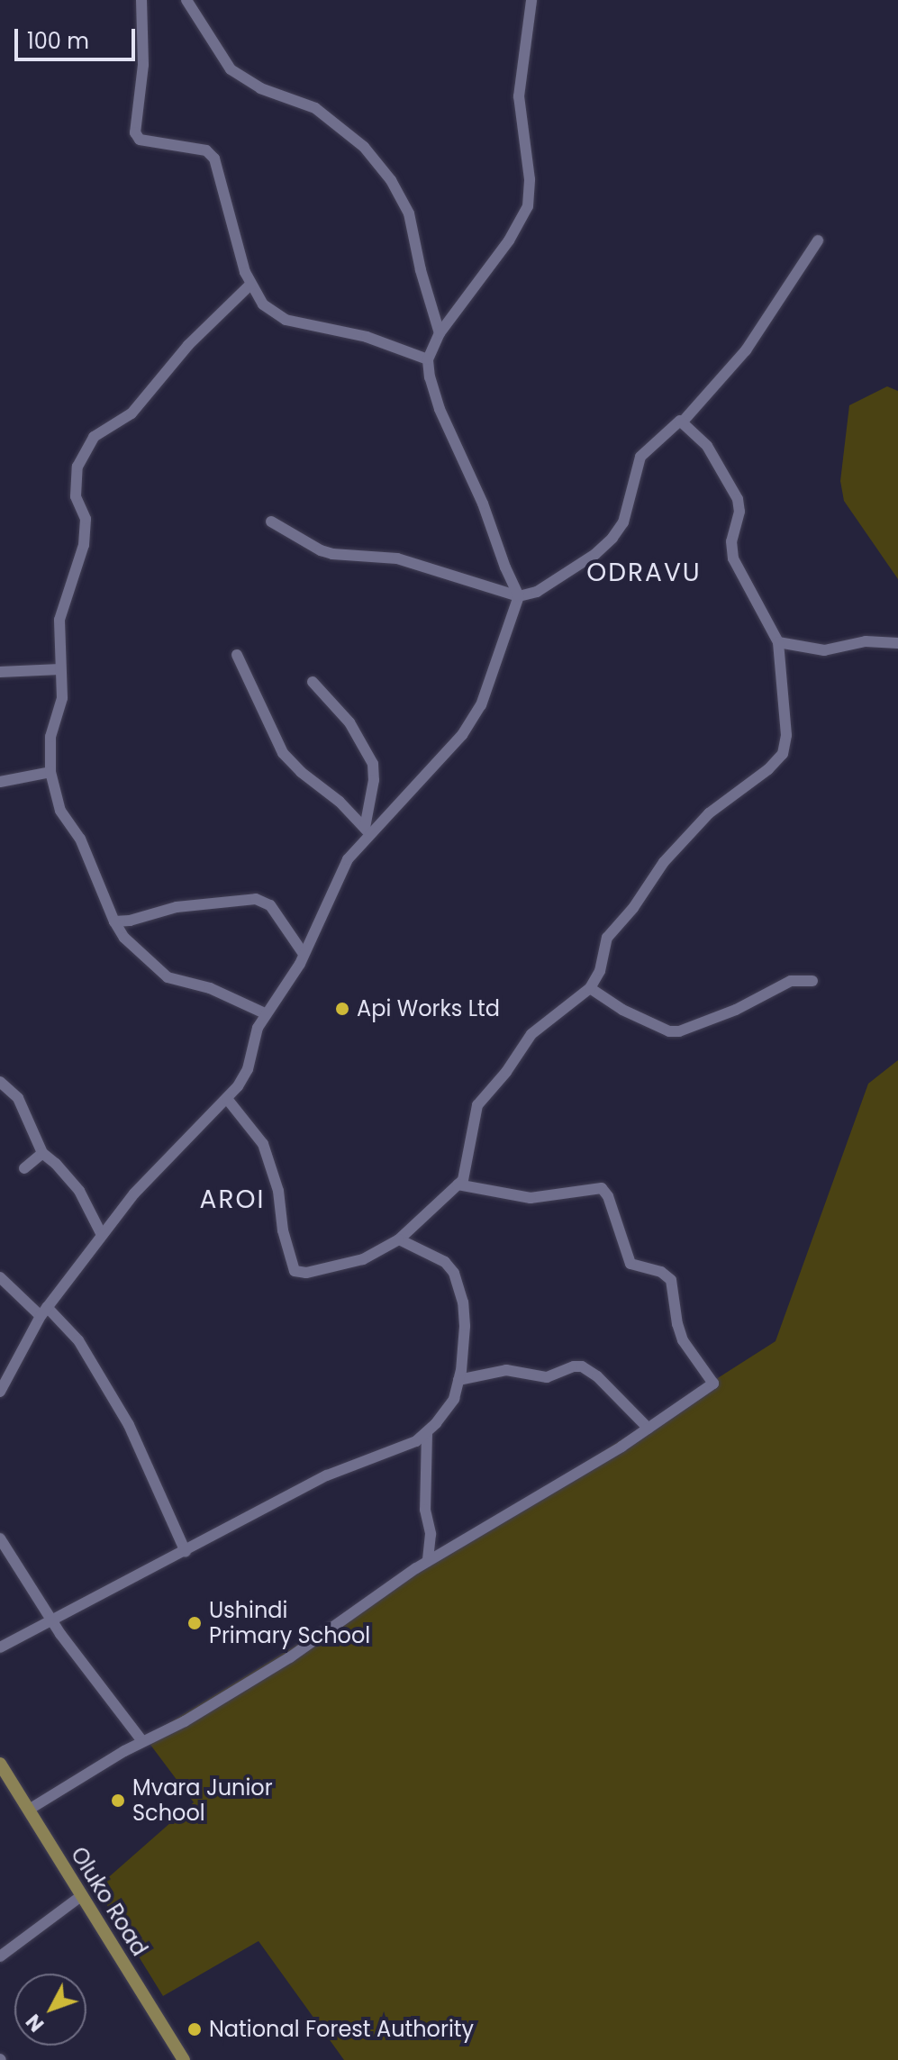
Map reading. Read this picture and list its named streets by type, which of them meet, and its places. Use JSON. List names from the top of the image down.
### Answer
{
  "streets": {
    "main road": ["Oluko Road"]
  },
  "districts": ["ODRAVU", "AROI"],
  "places": [
    "Api Works Ltd",
    "Ushindi Primary School",
    "Mvara Junior School",
    "National Forest Authority"
  ],
  "scale_bar": "100 m",
  "north": "bottom left"
}
